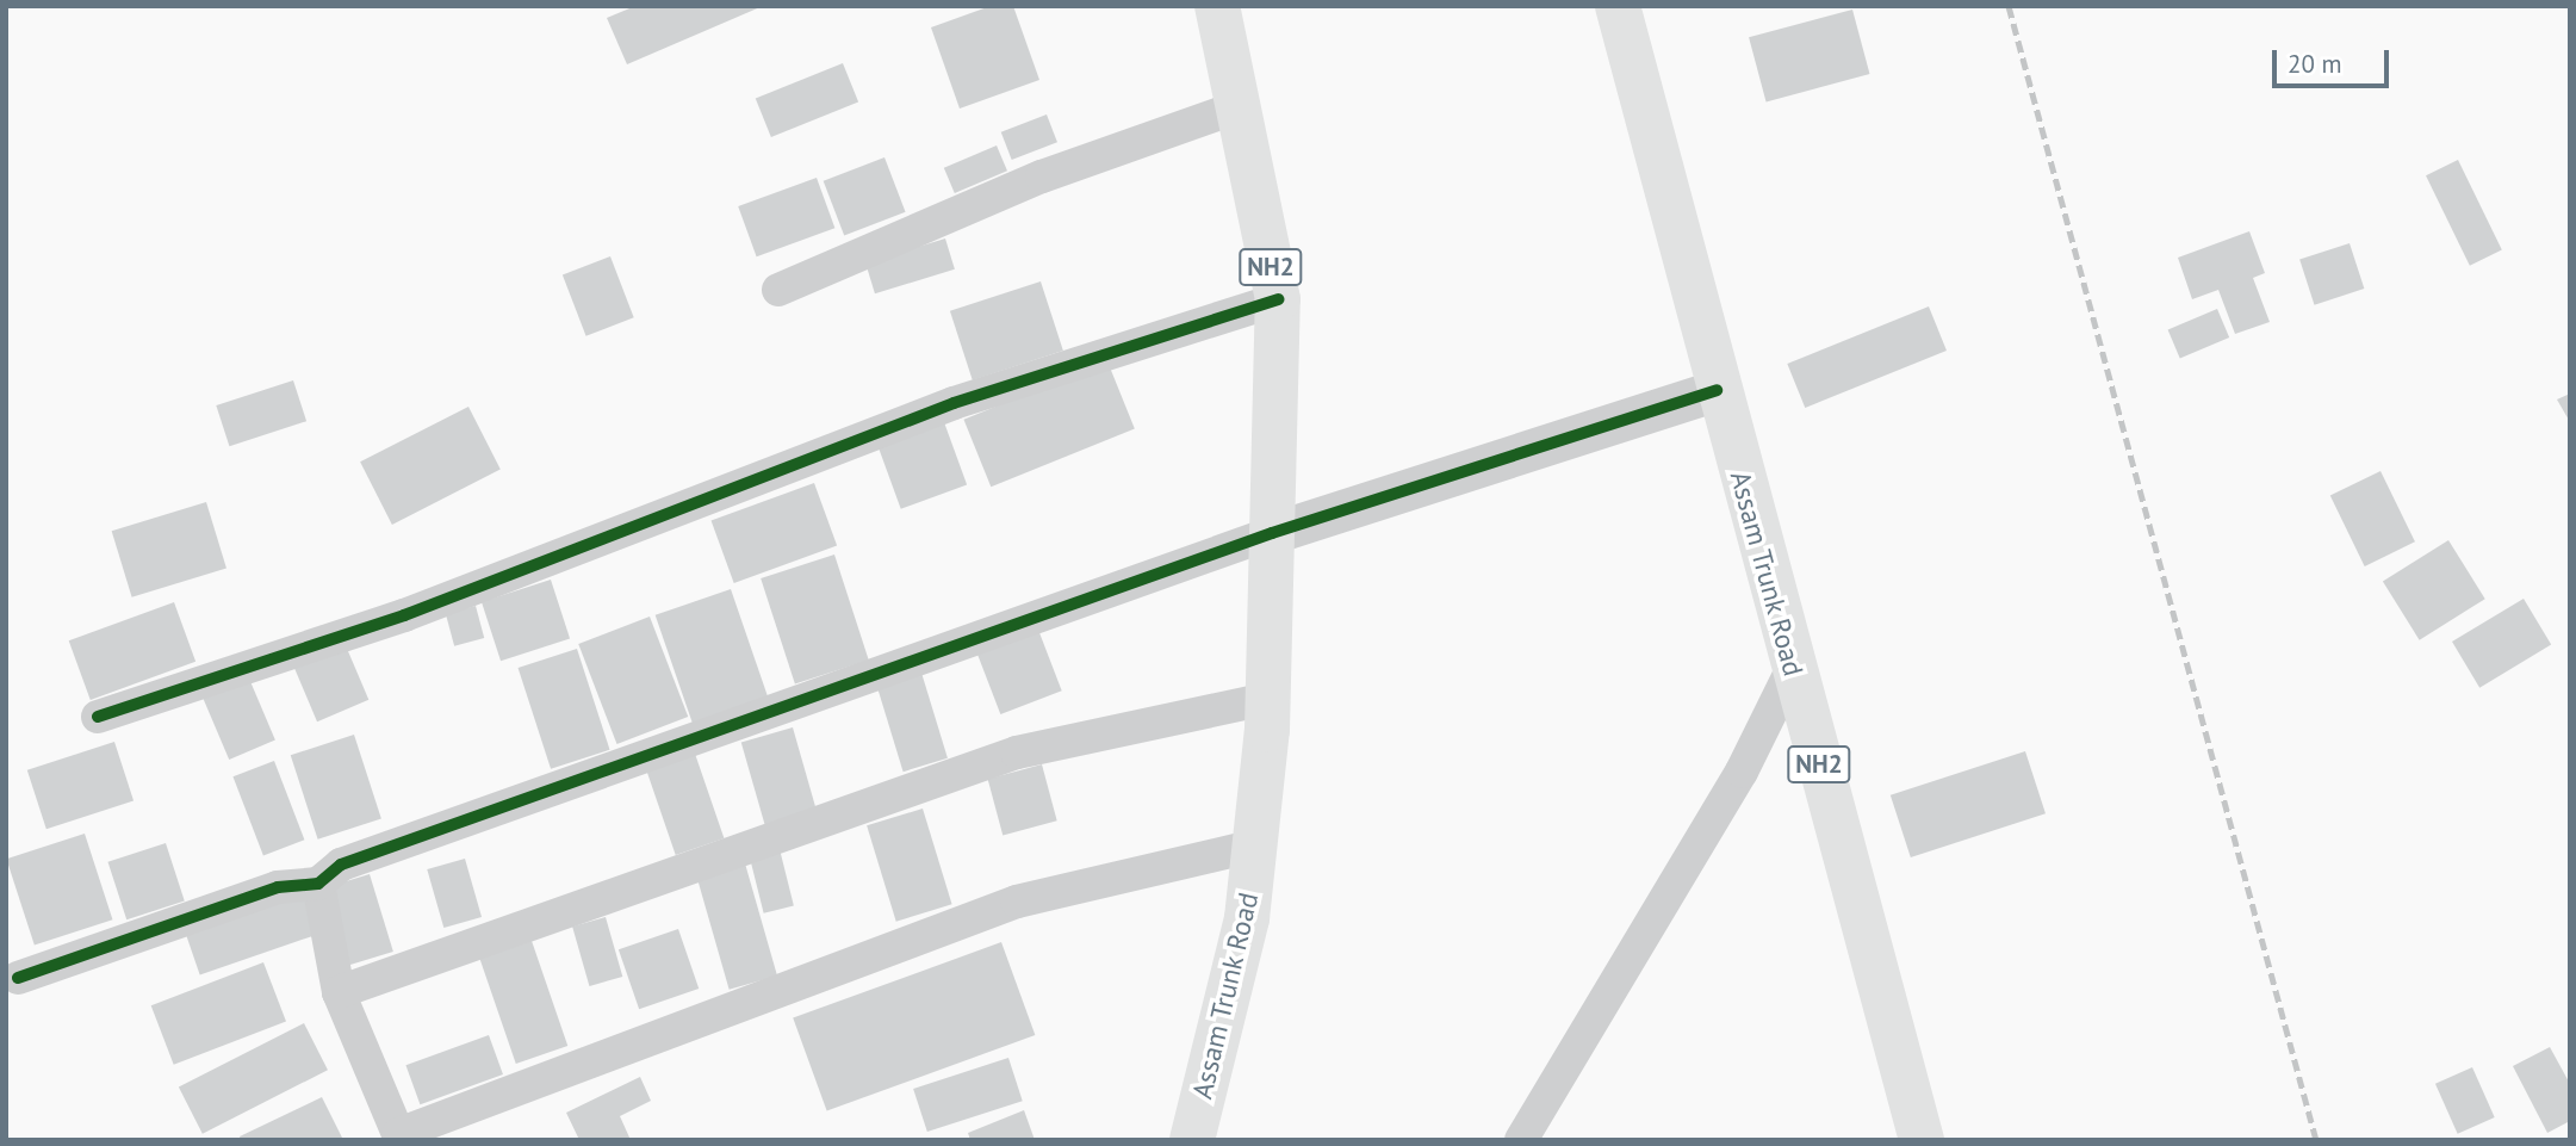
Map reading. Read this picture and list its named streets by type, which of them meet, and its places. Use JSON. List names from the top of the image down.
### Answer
{
  "streets": {
    "highway": ["NH2", "Assam Trunk Road"]
  },
  "scale_bar": "20 m"
}
